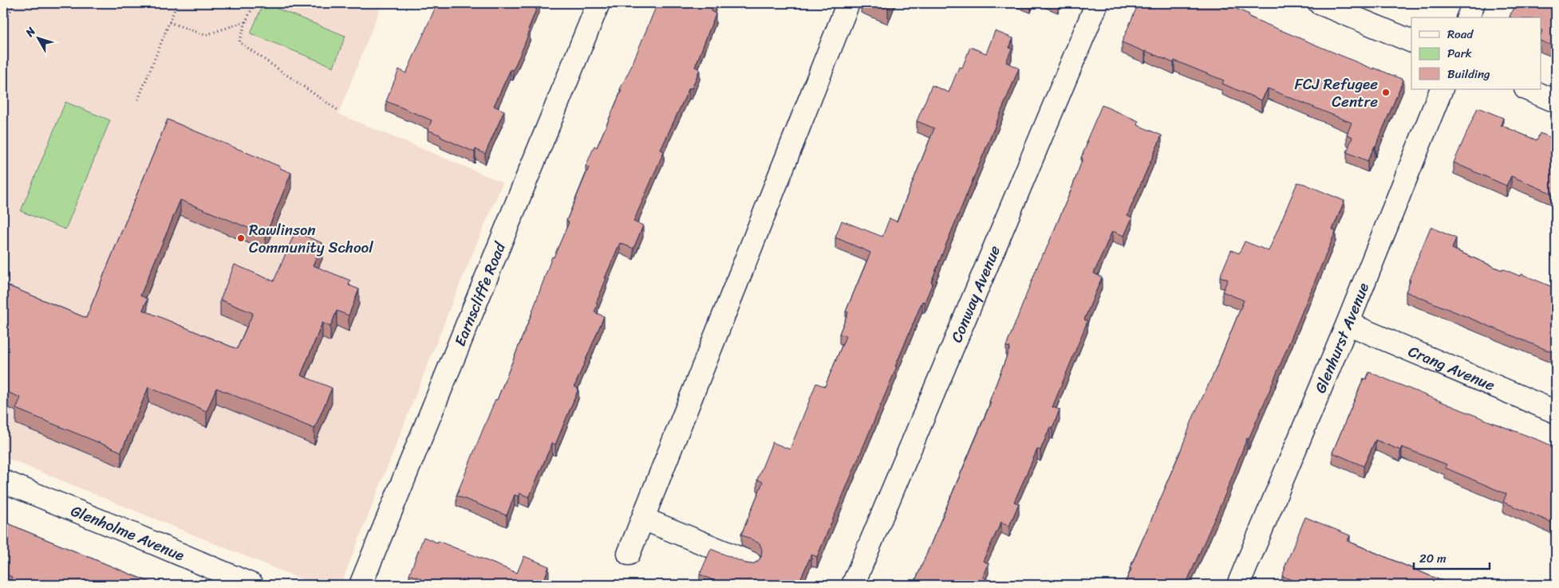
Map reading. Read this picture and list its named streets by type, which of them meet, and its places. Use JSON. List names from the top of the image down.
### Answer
{
  "streets": {
    "street": [
      "Earnscliffe Road",
      "Conway Avenue",
      "Glenhurst Avenue",
      "Crang Avenue",
      "Glenholme Avenue"
    ]
  },
  "crossings": [
    ["Glenhurst Avenue", "Crang Avenue"]
  ],
  "places": ["FCJ Refugee Centre", "Rawlinson Community School"],
  "legend": ["Road", "Park", "Building"],
  "scale_bar": "20 m",
  "north": "top left"
}
